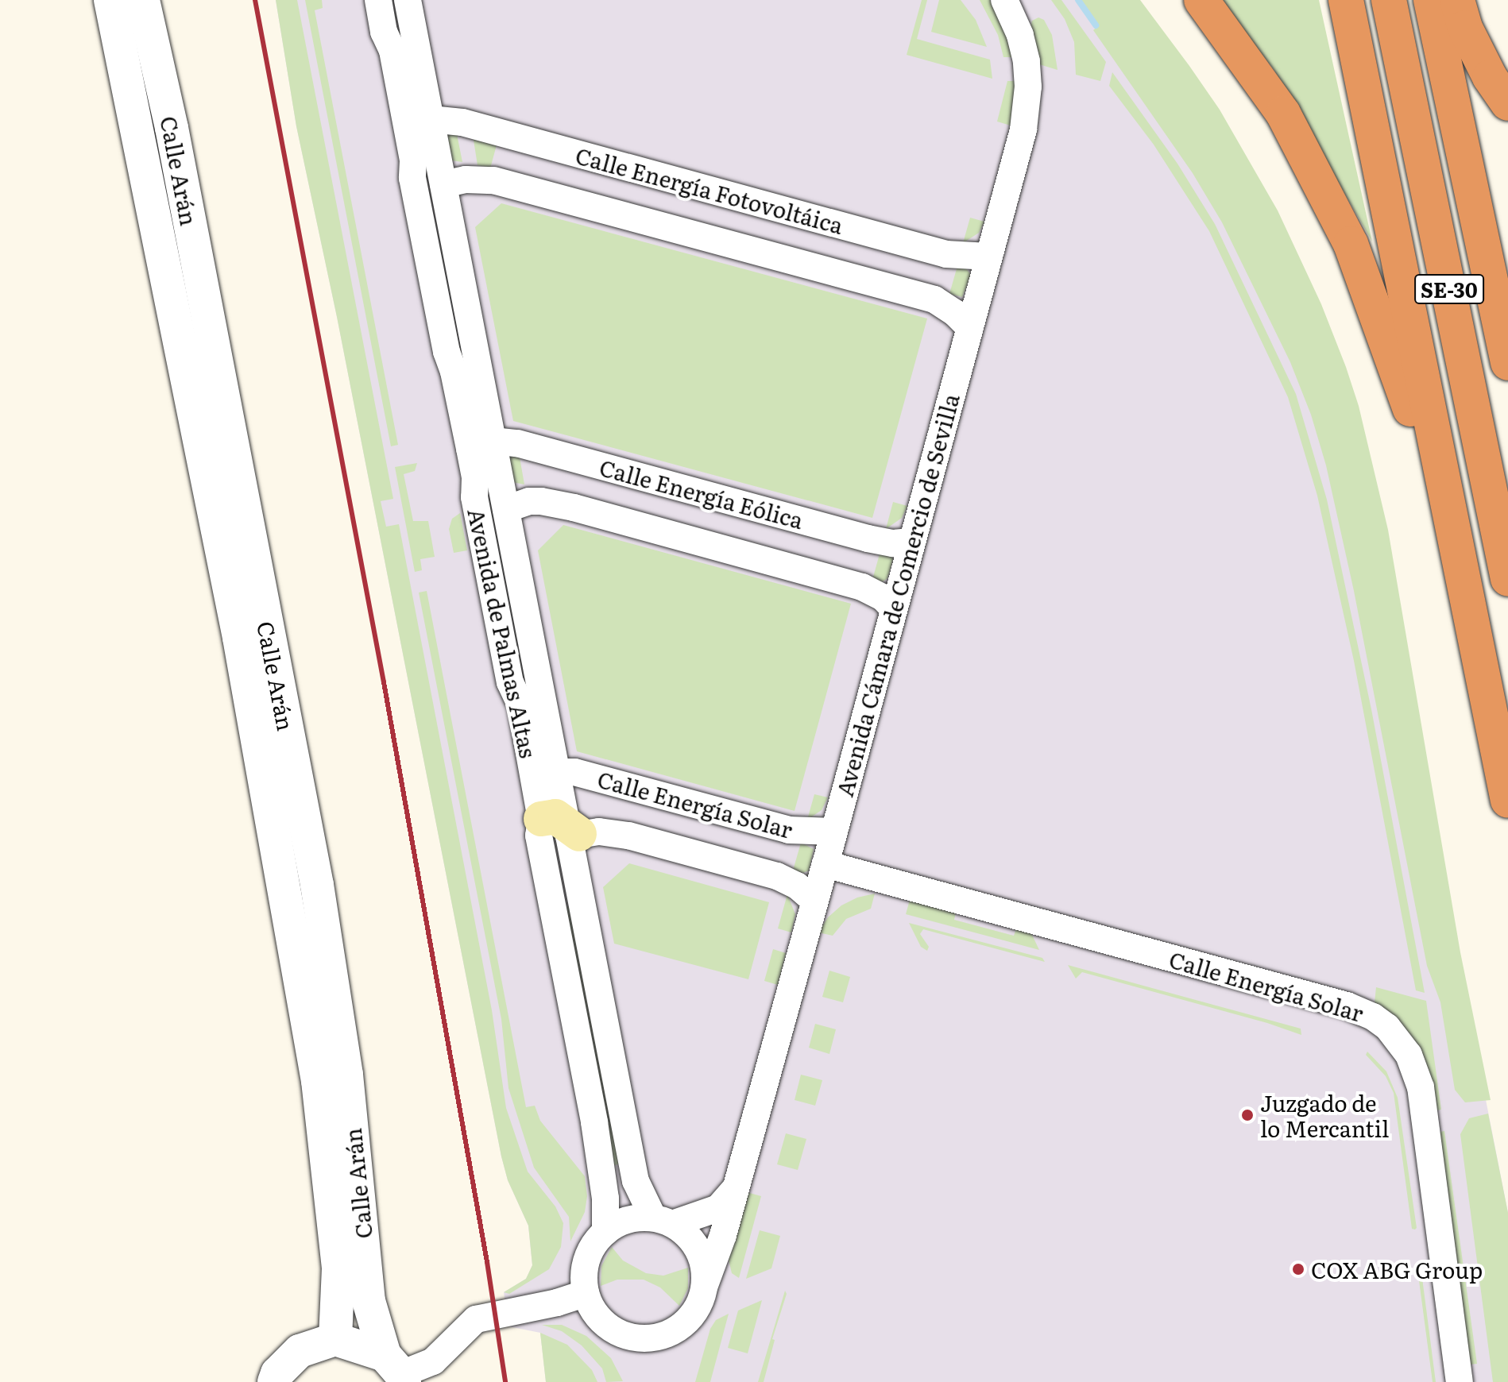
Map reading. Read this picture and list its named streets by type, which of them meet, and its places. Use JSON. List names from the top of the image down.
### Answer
{
  "streets": {
    "highway": ["SE-30"],
    "street": [
      "Calle Arán",
      "Calle Energía Fotovoltáica",
      "Calle Energía Eólica",
      "Avenida Cámara de Comercio de Sevilla",
      "Avenida de Palmas Altas",
      "Calle Energía Solar"
    ]
  },
  "crossings": [
    ["Calle Energía Fotovoltáica", "Avenida Cámara de Comercio de Sevilla"],
    ["Calle Energía Fotovoltáica", "Avenida de Palmas Altas"],
    ["Calle Energía Eólica", "Avenida Cámara de Comercio de Sevilla"],
    ["Calle Energía Eólica", "Avenida de Palmas Altas"],
    ["Avenida Cámara de Comercio de Sevilla", "Avenida de Palmas Altas"],
    ["Avenida Cámara de Comercio de Sevilla", "Calle Energía Solar"],
    ["Avenida de Palmas Altas", "Calle Energía Solar"]
  ],
  "places": ["Juzgado de lo Mercantil", "COX ABG Group"]
}
